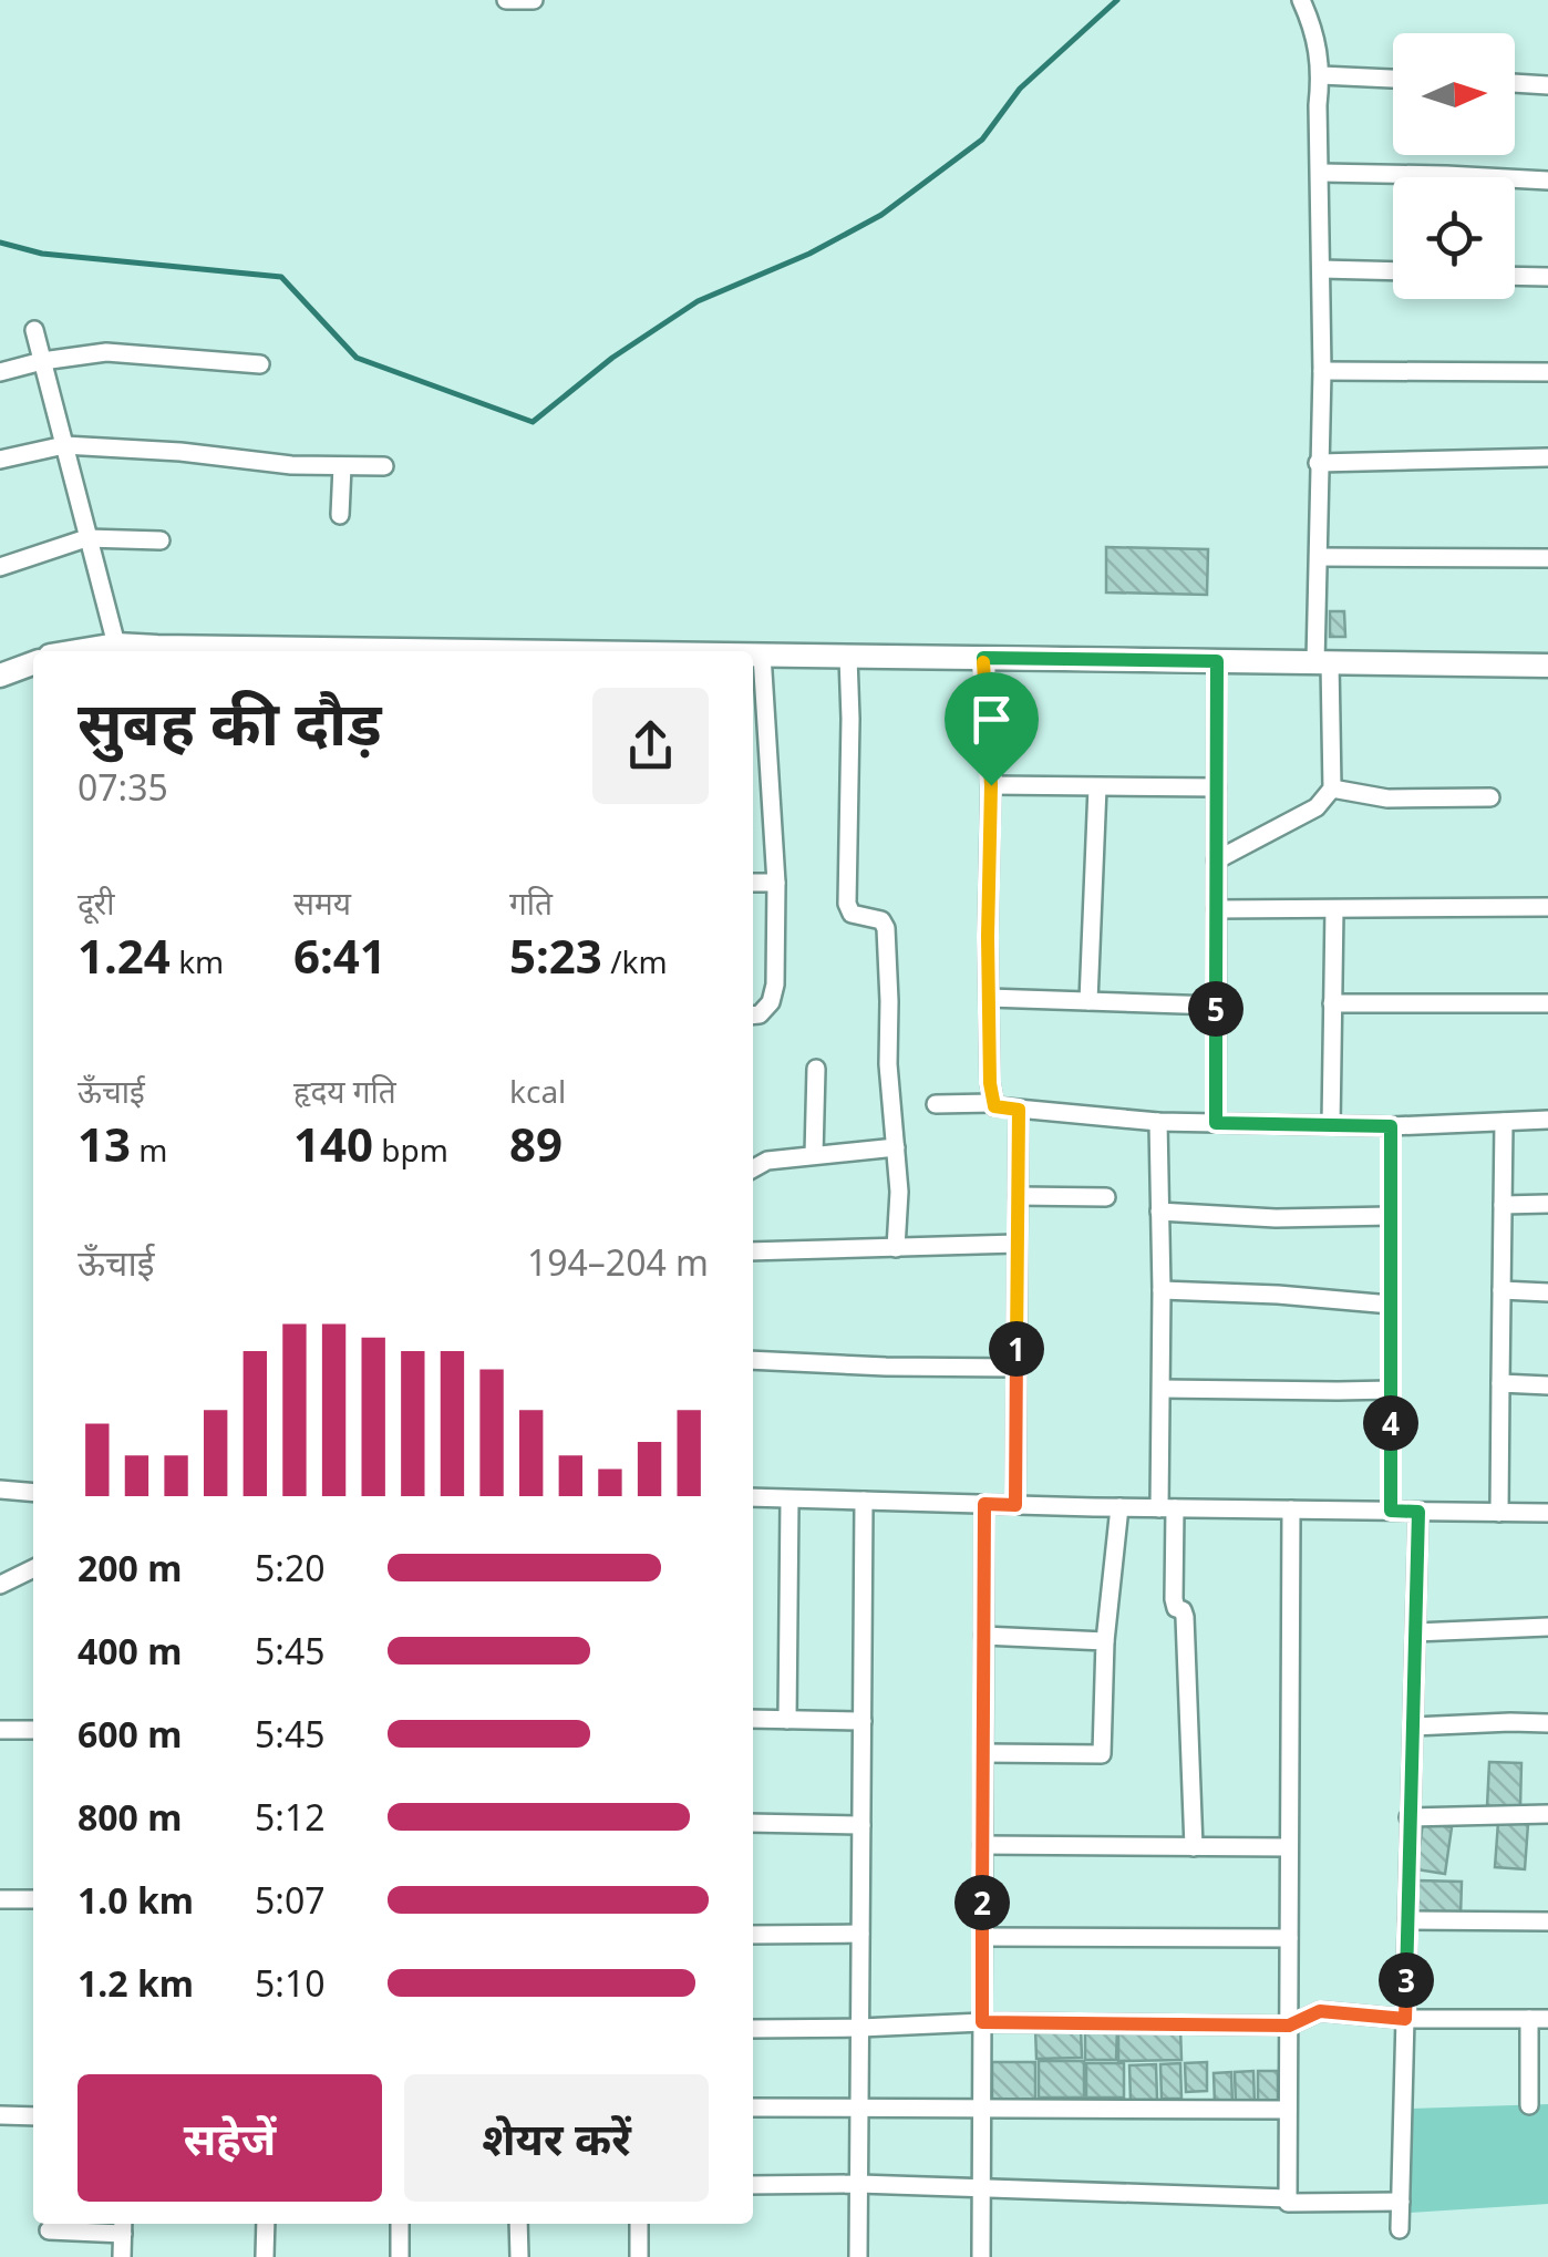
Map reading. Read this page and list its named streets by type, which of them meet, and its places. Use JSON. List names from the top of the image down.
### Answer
{
  "north": "right",
  "page": {
    "heading": ["सुबह की दौड़", "07:35"],
    "stats": [
      ["दूरी", "1.24 km"],
      ["समय", "6:41"],
      ["गति", "5:23 /km"],
      ["ऊँचाई", "13 m"],
      ["हृदय गति", "140 bpm"],
      ["kcal", "89"]
    ],
    "pins": [
      "5",
      "1",
      "4",
      "2",
      "3"
    ],
    "chart": ["ऊँचाई", "194–204 m"],
    "list": [
      {
        "name": "200 m",
        "note": "5:20"
      },
      {
        "name": "400 m",
        "note": "5:45"
      },
      {
        "name": "600 m",
        "note": "5:45"
      },
      {
        "name": "800 m",
        "note": "5:12"
      },
      {
        "name": "1.0 km",
        "note": "5:07"
      },
      {
        "name": "1.2 km",
        "note": "5:10"
      }
    ],
    "buttons": ["सहेजें", "शेयर करें"]
  }
}
